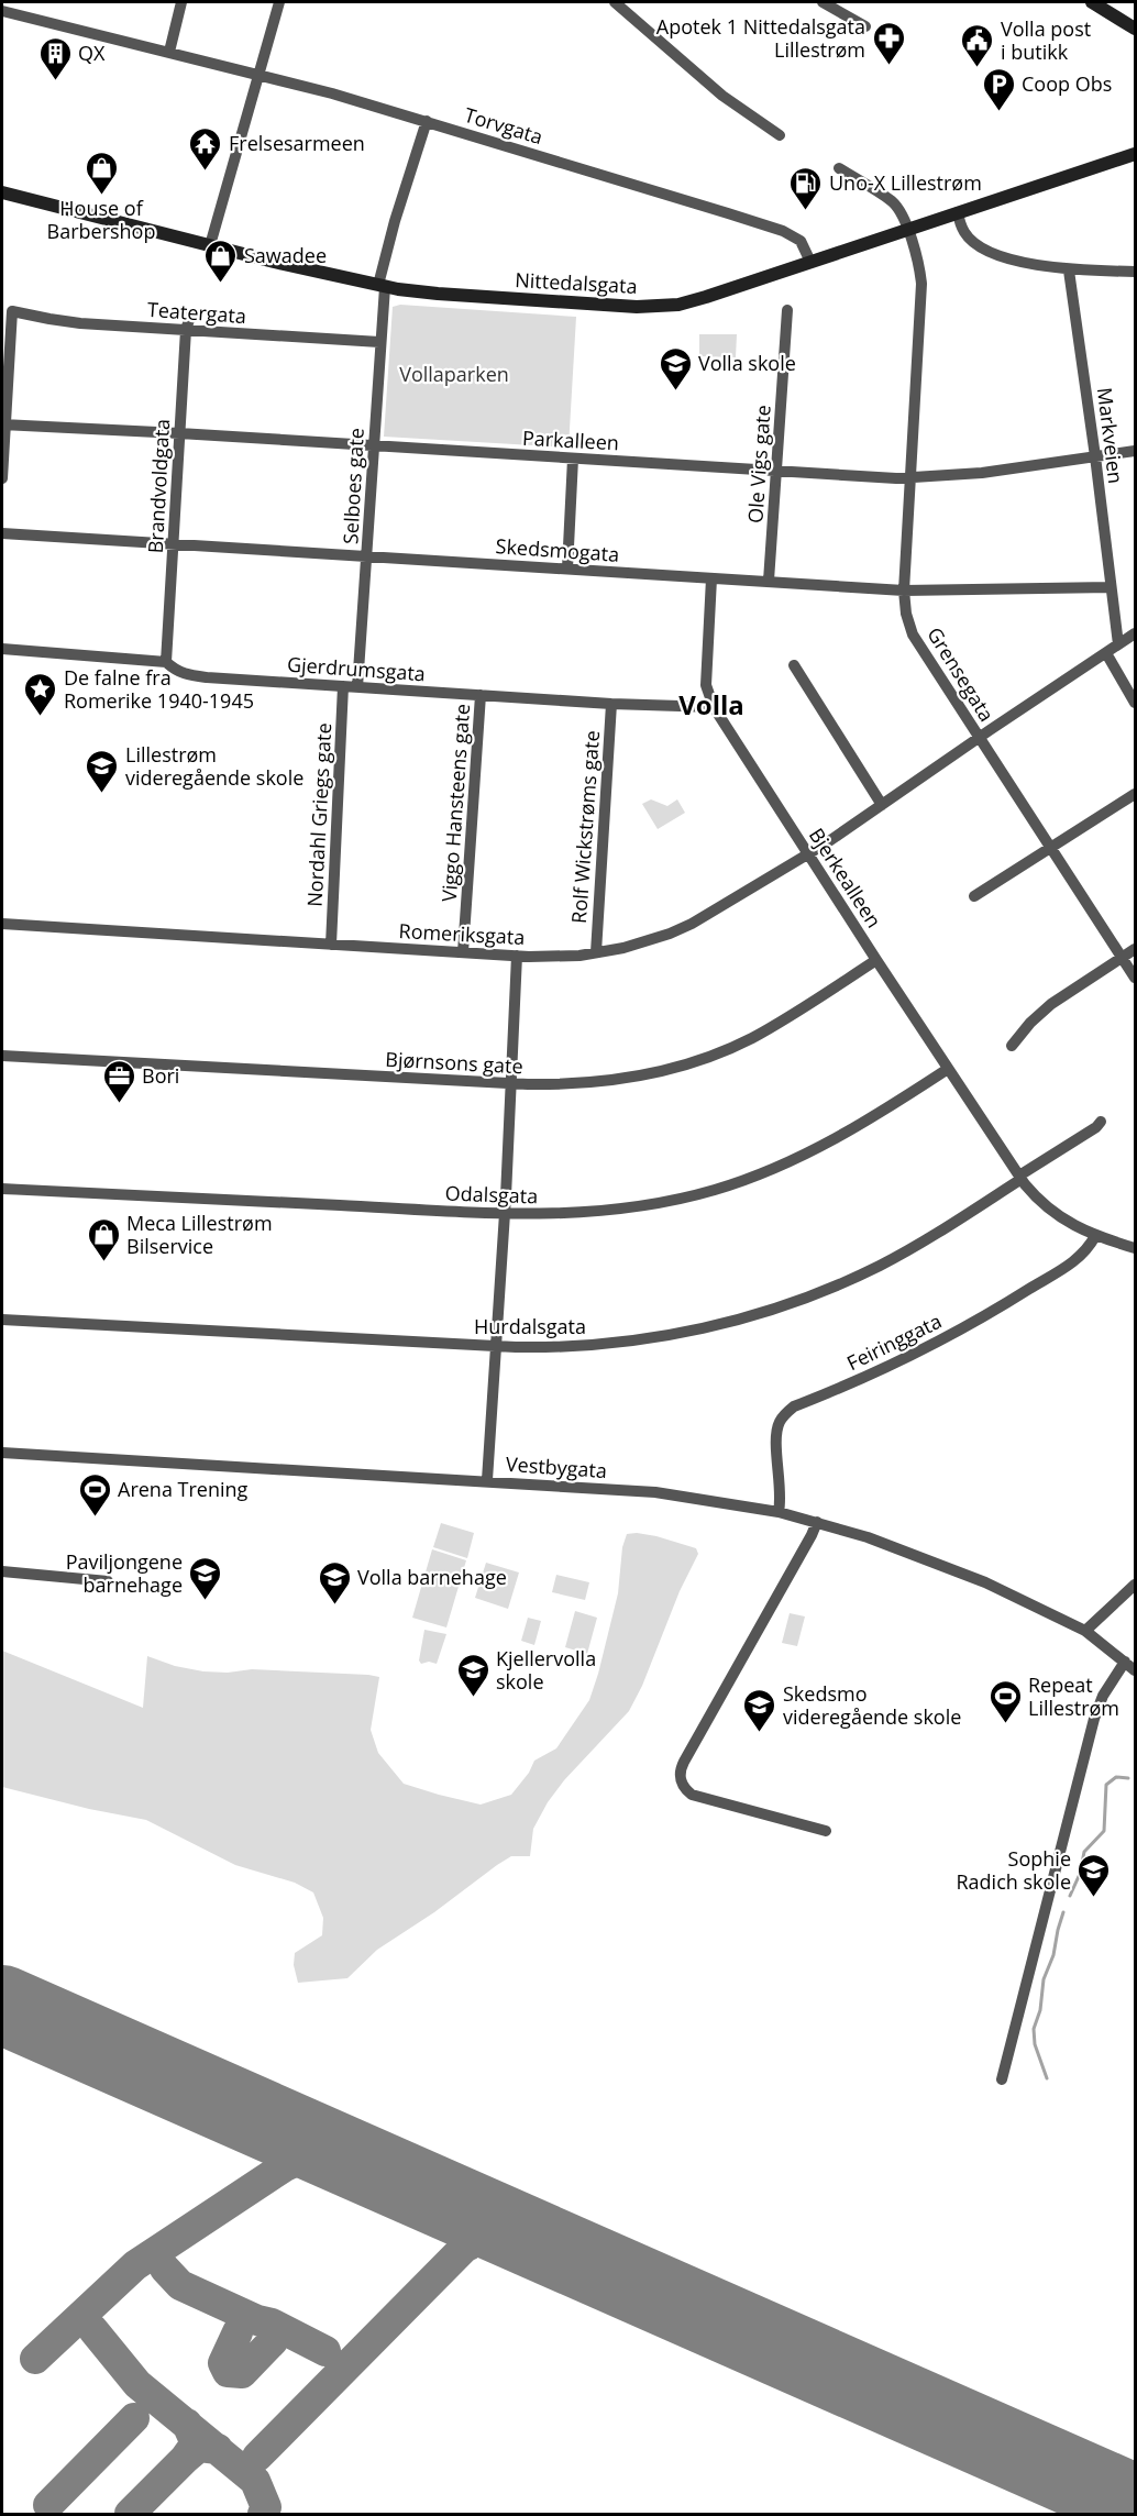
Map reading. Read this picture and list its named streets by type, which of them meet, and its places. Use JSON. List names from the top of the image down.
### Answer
{
  "streets": {
    "street": [
      "Torvgata",
      "Nittedalsgata",
      "Teatergata",
      "Markveien",
      "Parkalleen",
      "Ole Vigs gate",
      "Brandvoldgata",
      "Selboes gate",
      "Skedsmogata",
      "Gjerdrumsgata",
      "Grensegata",
      "Viggo Hansteens gate",
      "Nordahl Griegs gate",
      "Rolf Wickstrøms gate",
      "Bjerkealleen",
      "Romeriksgata",
      "Bjørnsons gate",
      "Odalsgata",
      "Hurdalsgata",
      "Feiringgata",
      "Vestbygata"
    ]
  },
  "crossings": [
    ["Torvgata", "Nittedalsgata"],
    ["Torvgata", "Selboes gate"],
    ["Nittedalsgata", "Selboes gate"],
    ["Nittedalsgata", "Grensegata"],
    ["Teatergata", "Parkalleen"],
    ["Teatergata", "Brandvoldgata"],
    ["Teatergata", "Selboes gate"],
    ["Markveien", "Parkalleen"],
    ["Markveien", "Skedsmogata"],
    ["Markveien", "Romeriksgata"],
    ["Parkalleen", "Ole Vigs gate"],
    ["Parkalleen", "Brandvoldgata"],
    ["Parkalleen", "Selboes gate"],
    ["Parkalleen", "Grensegata"],
    ["Ole Vigs gate", "Skedsmogata"],
    ["Brandvoldgata", "Skedsmogata"],
    ["Brandvoldgata", "Gjerdrumsgata"],
    ["Selboes gate", "Skedsmogata"],
    ["Selboes gate", "Gjerdrumsgata"],
    ["Skedsmogata", "Grensegata"],
    ["Skedsmogata", "Bjerkealleen"],
    ["Gjerdrumsgata", "Viggo Hansteens gate"],
    ["Gjerdrumsgata", "Nordahl Griegs gate"],
    ["Gjerdrumsgata", "Rolf Wickstrøms gate"],
    ["Gjerdrumsgata", "Bjerkealleen"],
    ["Grensegata", "Romeriksgata"],
    ["Viggo Hansteens gate", "Romeriksgata"],
    ["Nordahl Griegs gate", "Romeriksgata"],
    ["Rolf Wickstrøms gate", "Romeriksgata"],
    ["Bjerkealleen", "Romeriksgata"],
    ["Bjerkealleen", "Bjørnsons gate"],
    ["Bjerkealleen", "Odalsgata"],
    ["Bjerkealleen", "Hurdalsgata"],
    ["Bjerkealleen", "Feiringgata"],
    ["Feiringgata", "Vestbygata"]
  ],
  "districts": ["Volla"],
  "parks": ["Vollaparken"],
  "places": {
    "pharmacy": ["Apotek 1 Nittedalsgata Lillestrøm"],
    "public building": ["Volla post i butikk"],
    "building": ["QX"],
    "parking": ["Coop Obs"],
    "temple": ["Frelsesarmeen"],
    "shop": ["House of Barbershop", "Sawadee", "Meca Lillestrøm Bilservice"],
    "fuel station": ["Uno-X Lillestrøm"],
    "school or university": [
      "Volla skole",
      "Lillestrøm videregående skole",
      "Paviljongene barnehage",
      "Volla barnehage",
      "Kjellervolla skole",
      "Skedsmo videregående skole",
      "Sophie Radich skole"
    ],
    "place": ["De falne fra Romerike 1940-1945"],
    "office": ["Bori"],
    "sports": ["Arena Trening", "Repeat Lillestrøm"]
  }
}
